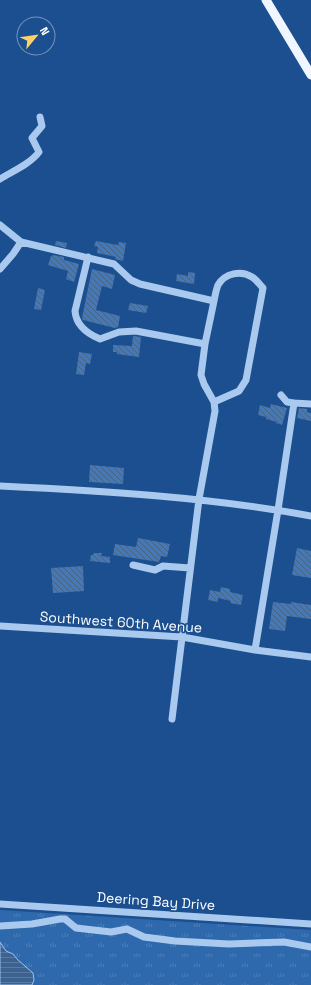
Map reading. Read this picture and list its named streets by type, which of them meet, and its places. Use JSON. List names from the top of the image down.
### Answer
{
  "streets": {
    "street": ["Southwest 60th Avenue", "Deering Bay Drive"]
  },
  "north": "top right"
}
